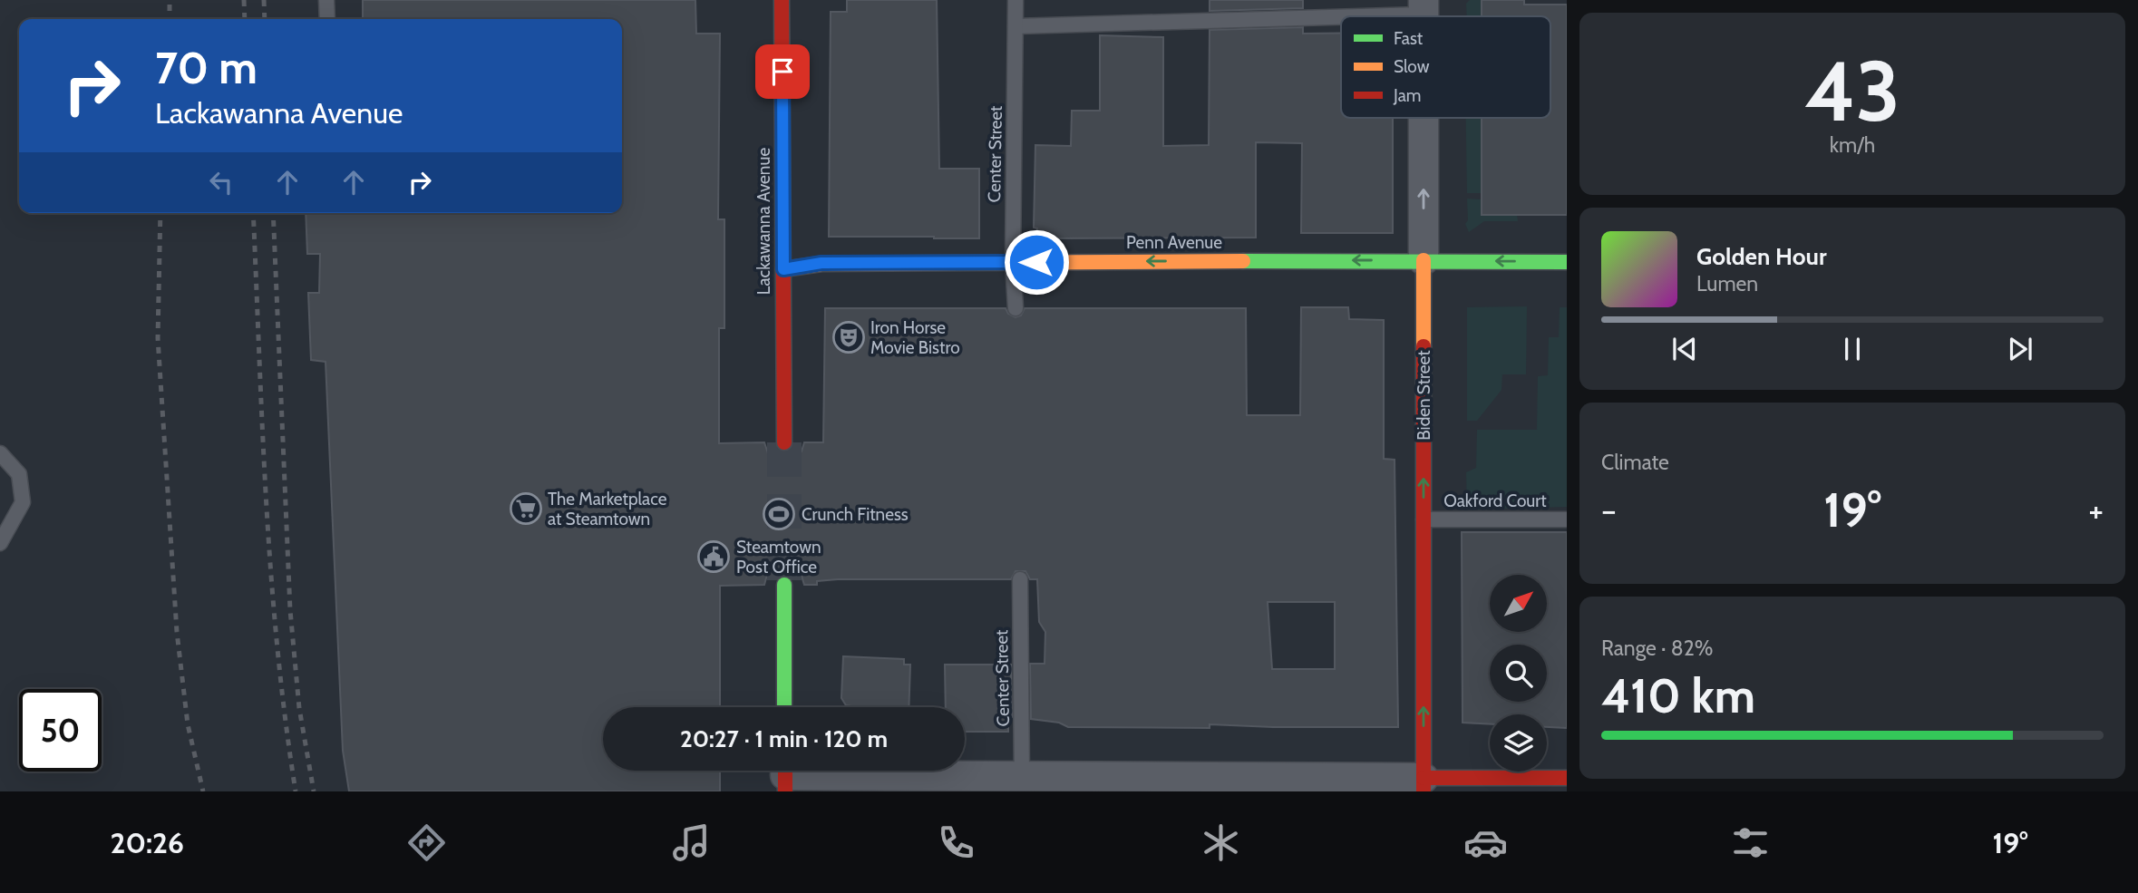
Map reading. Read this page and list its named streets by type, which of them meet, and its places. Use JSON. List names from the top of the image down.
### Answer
{
  "streets": {
    "main road": ["Lackawanna Avenue", "Penn Avenue", "Biden Street"],
    "lane": ["Center Street", "Oakford Court"]
  },
  "crossings": [
    ["Center Street", "Penn Avenue"],
    ["Lackawanna Avenue", "Penn Avenue"],
    ["Penn Avenue", "Biden Street"],
    ["Biden Street", "Oakford Court"]
  ],
  "one_way": ["Penn Avenue", "Biden Street"],
  "places": {
    "theatre": ["Iron Horse Movie Bistro"],
    "supermarket": ["The Marketplace at Steamtown"],
    "sports": ["Crunch Fitness"],
    "public building": ["Steamtown Post Office"]
  },
  "legend": ["Fast", "Slow", "Jam"],
  "north": "top right",
  "page": {
    "tile": [
      ["43", "km/h"],
      "Climate",
      ["Range · 82%", "410 km"]
    ],
    "turn": ["70 m", "Lackawanna Avenue"],
    "song": ["Golden Hour", "Lumen"],
    "heat": ["−", "19°", "+"],
    "limit": "50",
    "trip": "20:27 · 1 min · 120 m",
    "tabs": ["20:26", "19°"]
  }
}
